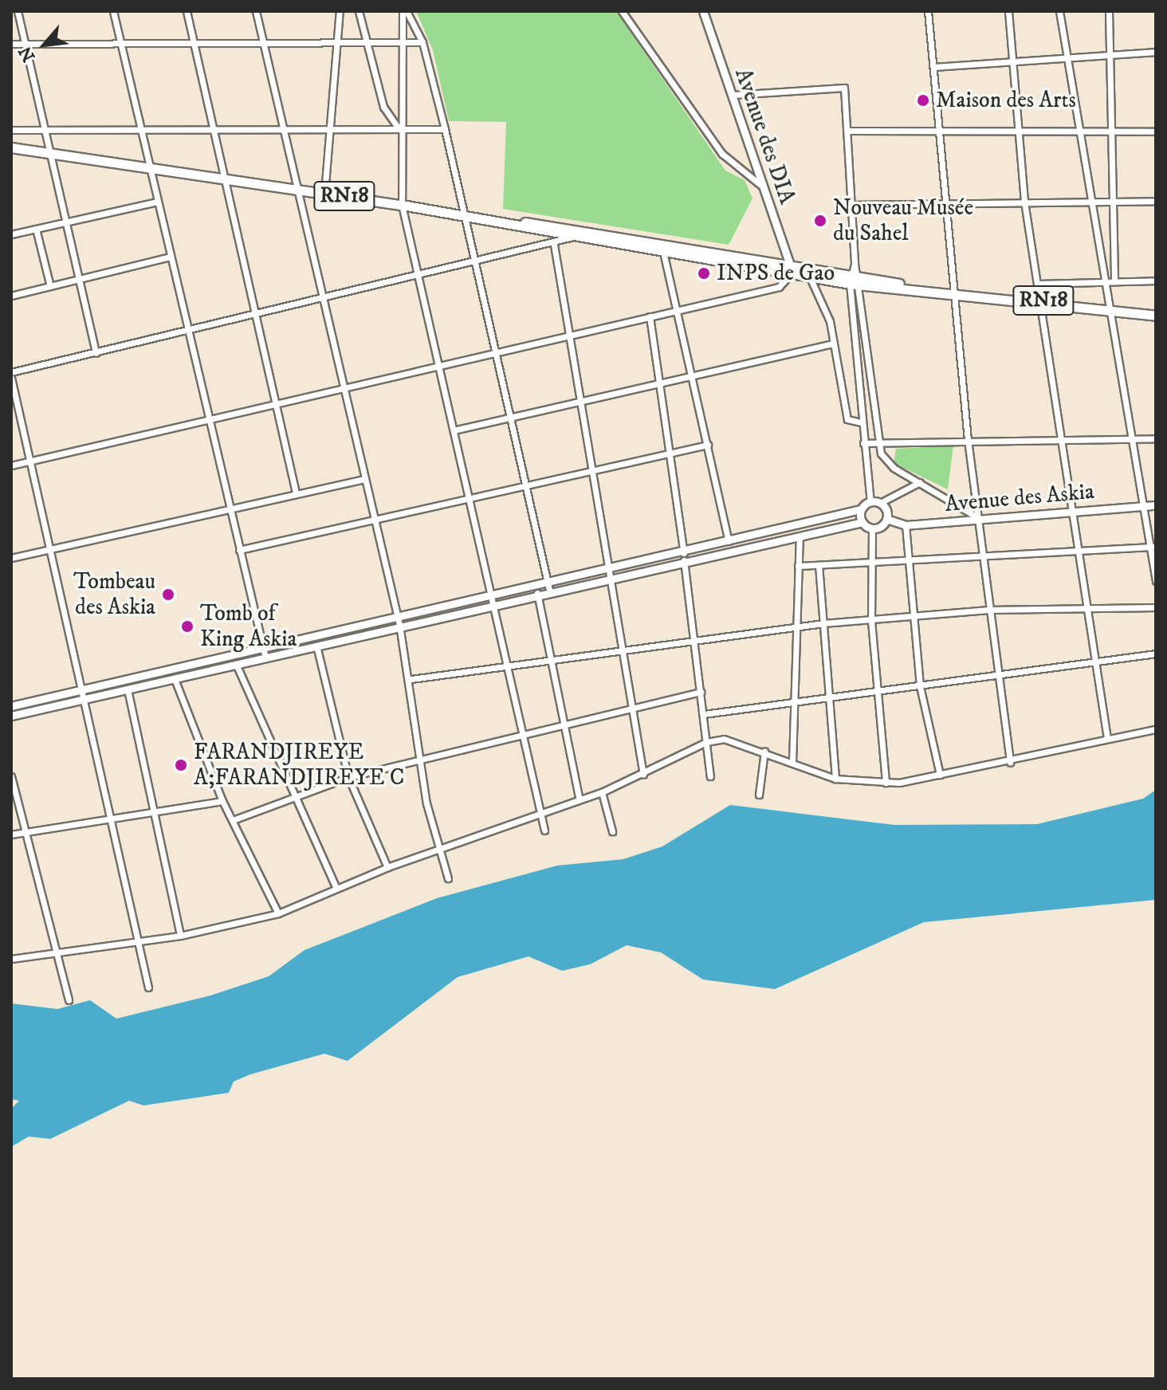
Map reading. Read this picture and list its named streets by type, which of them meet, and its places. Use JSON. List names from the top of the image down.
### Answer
{
  "streets": {
    "main road": ["RN18"],
    "street": ["Avenue des DIA", "Avenue des Askia"]
  },
  "crossings": [
    ["Avenue des DIA", "RN18"]
  ],
  "places": [
    "Maison des Arts",
    "Nouveau Musée du Sahel",
    "INPS de Gao",
    "Tombeau des Askia",
    "Tomb of King Askia",
    "FARANDJIREYE A;FARANDJIREYE C"
  ],
  "north": "bottom left"
}
